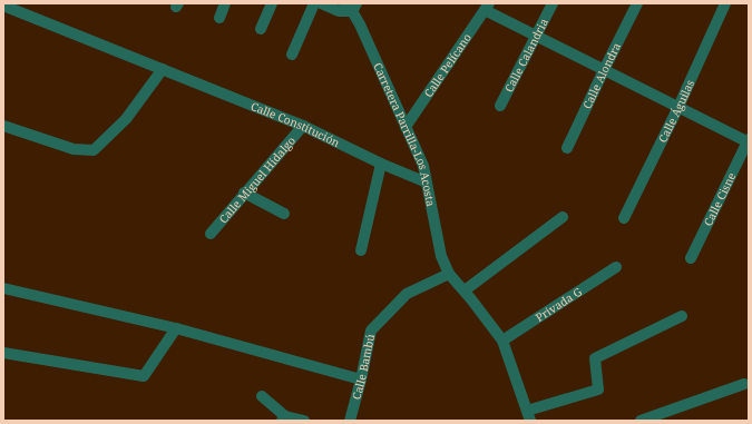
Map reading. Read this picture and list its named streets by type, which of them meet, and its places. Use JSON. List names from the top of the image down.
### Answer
{
  "streets": {
    "street": [
      "Calle Calandria",
      "Calle Pelícano",
      "Calle Alondra",
      "Calle Águilas",
      "Calle Constitución",
      "Carretera Parrilla-Los Acosta",
      "Calle Miguel Hidalgo",
      "Calle Cisne",
      "Privada G",
      "Calle Bambú"
    ]
  },
  "crossings": [
    ["Calle Pelícano", "Carretera Parrilla-Los Acosta"],
    ["Calle Constitución", "Carretera Parrilla-Los Acosta"],
    ["Calle Constitución", "Calle Miguel Hidalgo"],
    ["Carretera Parrilla-Los Acosta", "Privada G"],
    ["Carretera Parrilla-Los Acosta", "Calle Bambú"]
  ]
}
